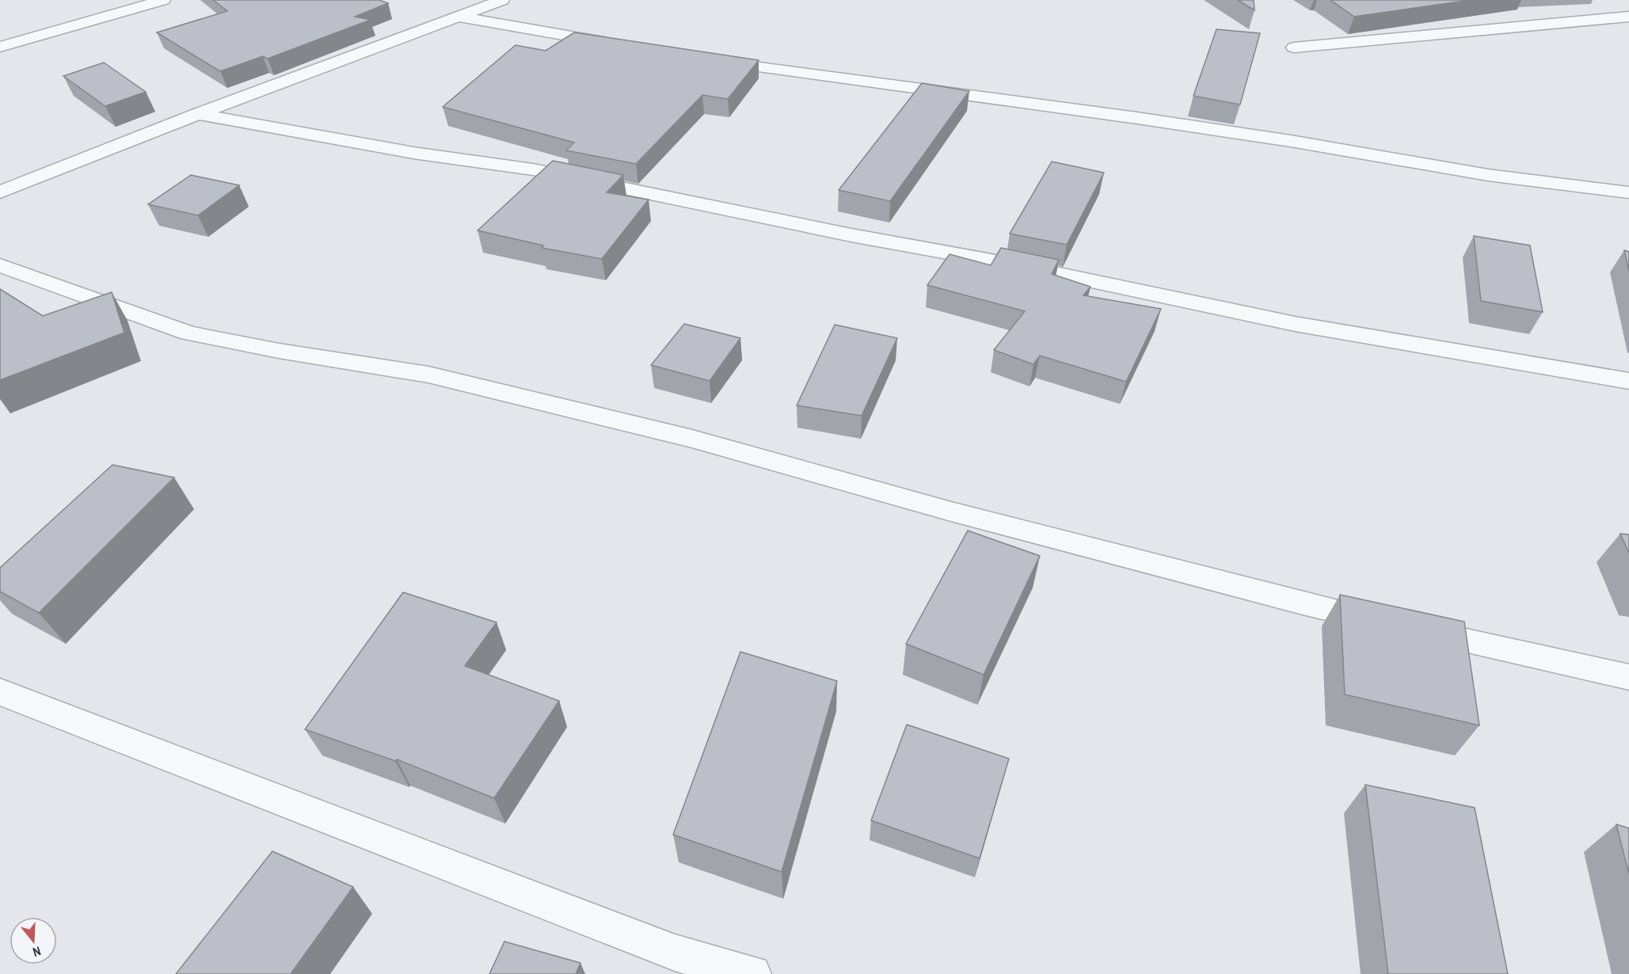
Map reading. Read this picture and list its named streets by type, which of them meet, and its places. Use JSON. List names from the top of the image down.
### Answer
{
  "north": "bottom"
}
